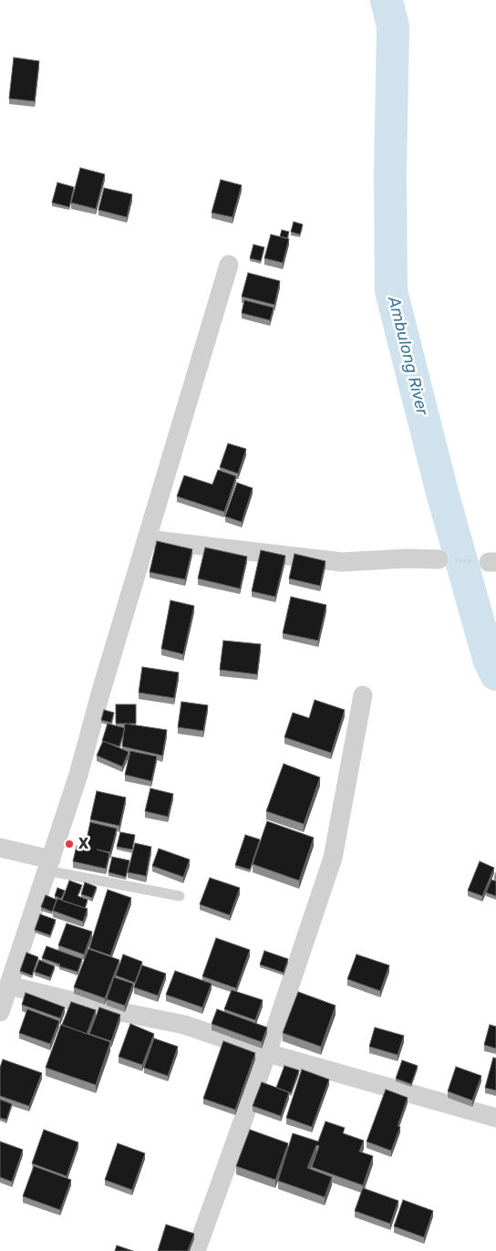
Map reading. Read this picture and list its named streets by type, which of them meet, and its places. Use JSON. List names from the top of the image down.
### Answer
{
  "water": ["Ambulong River"],
  "places": ["X"]
}
